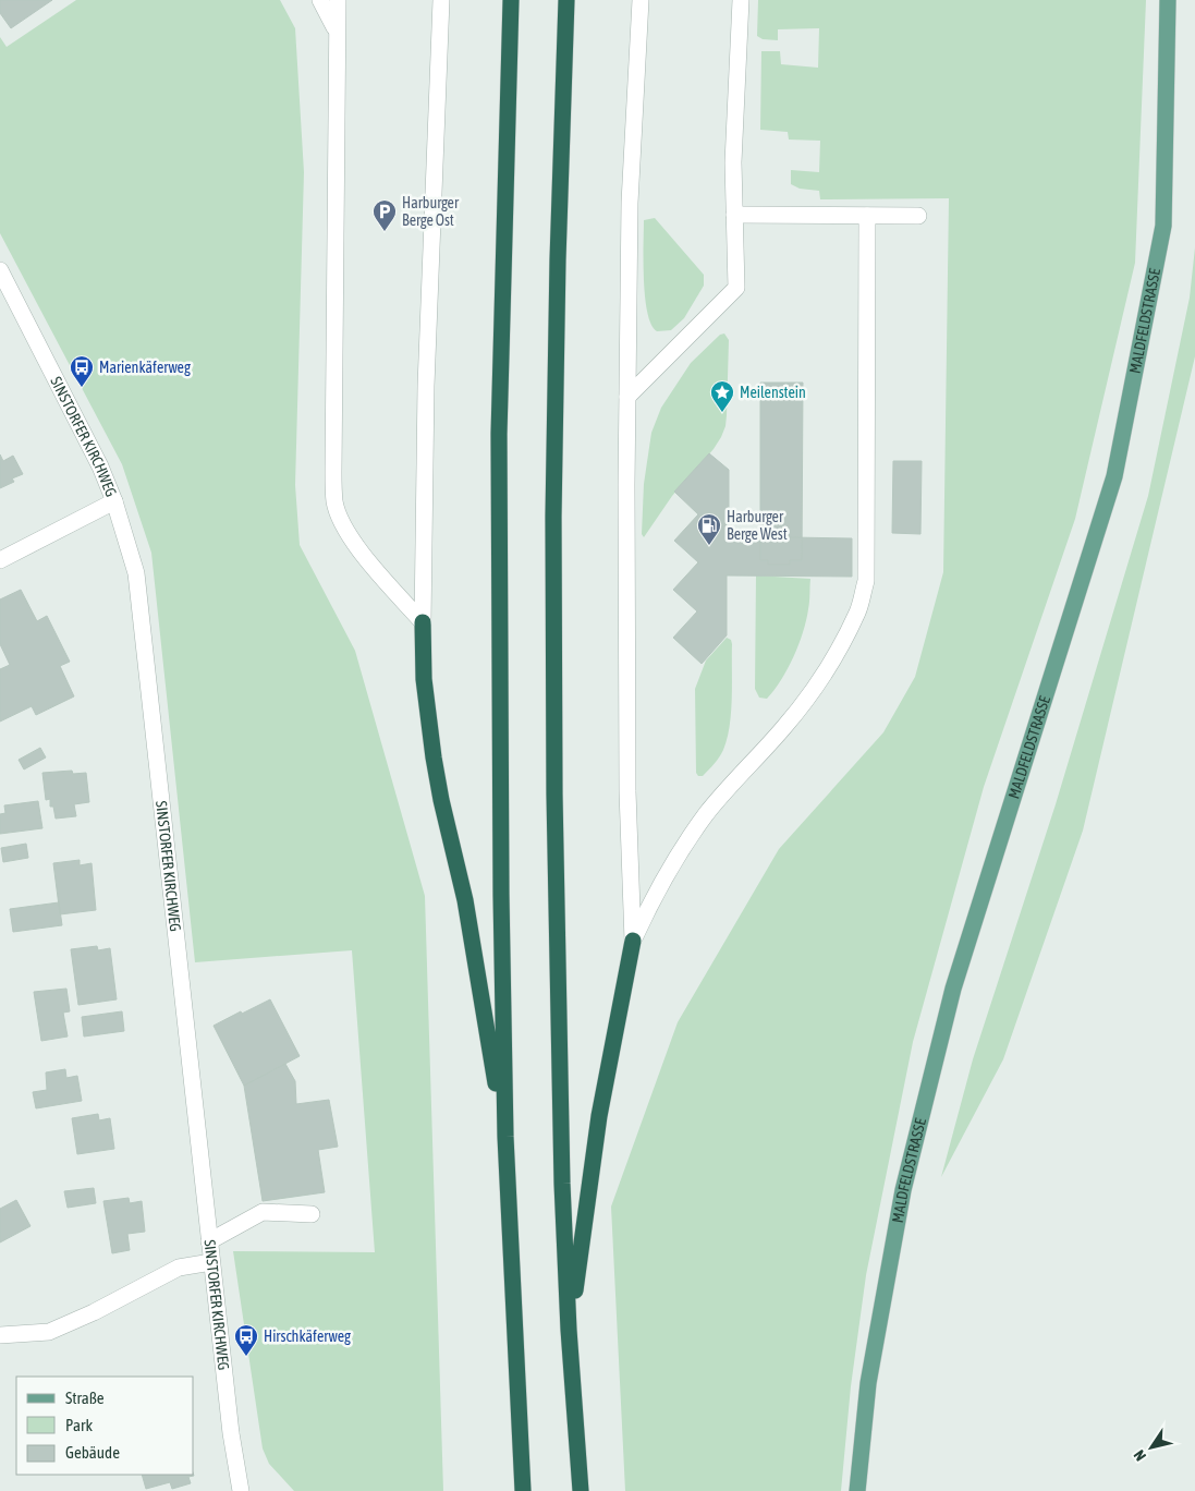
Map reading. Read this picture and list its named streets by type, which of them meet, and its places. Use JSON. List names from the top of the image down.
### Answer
{
  "streets": {
    "main road": ["MALDFELDSTRASSE"],
    "street": ["SINSTORFER KIRCHWEG"]
  },
  "places": {
    "parking": ["Harburger Berge Ost"],
    "bus stop": ["Marienkäferweg", "Hirschkäferweg"],
    "place": ["Meilenstein"],
    "fuel station": ["Harburger Berge West"]
  },
  "legend": ["Straße", "Park", "Gebäude"],
  "north": "bottom left"
}
